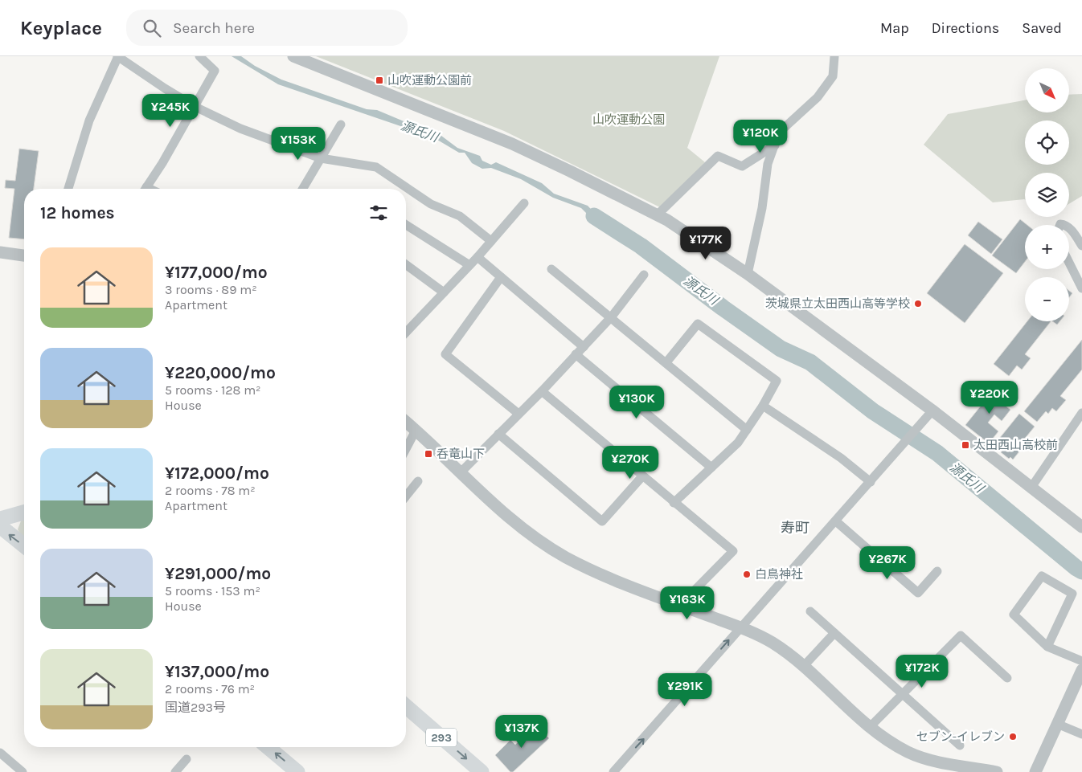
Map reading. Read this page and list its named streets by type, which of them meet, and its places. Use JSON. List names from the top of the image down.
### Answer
{
  "streets": {
    "main road": ["293"]
  },
  "districts": ["寿町"],
  "water": ["源氏川"],
  "parks": ["山吹運動公園"],
  "places": {
    "transit": ["山吹運動公園前", "太田西山高校前", "呑竜山下"],
    "other": ["茨城県立太田西山高等学校", "白鳥神社", "セブン-イレブン"]
  },
  "north": "bottom right",
  "page": {
    "header": "Keyplace",
    "search": "Search here",
    "nav": ["Map", "Directions", "Saved"],
    "map_buttons": ["+", "−"],
    "price": [
      "¥245K",
      "¥120K",
      "¥153K",
      "¥177K",
      "¥220K",
      "¥130K",
      "¥270K",
      "¥267K",
      "¥163K",
      "¥172K",
      "¥291K",
      "¥137K"
    ],
    "heading": "12 homes",
    "list": [
      {
        "name": "¥177,000/mo",
        "note": "3 rooms · 89 m² · Apartment"
      },
      {
        "name": "¥220,000/mo",
        "note": "5 rooms · 128 m² · House"
      },
      {
        "name": "¥172,000/mo",
        "note": "2 rooms · 78 m² · Apartment"
      },
      {
        "name": "¥291,000/mo",
        "note": "5 rooms · 153 m² · House"
      },
      {
        "name": "¥137,000/mo",
        "note": "2 rooms · 76 m² · 国道293号"
      }
    ]
  }
}
